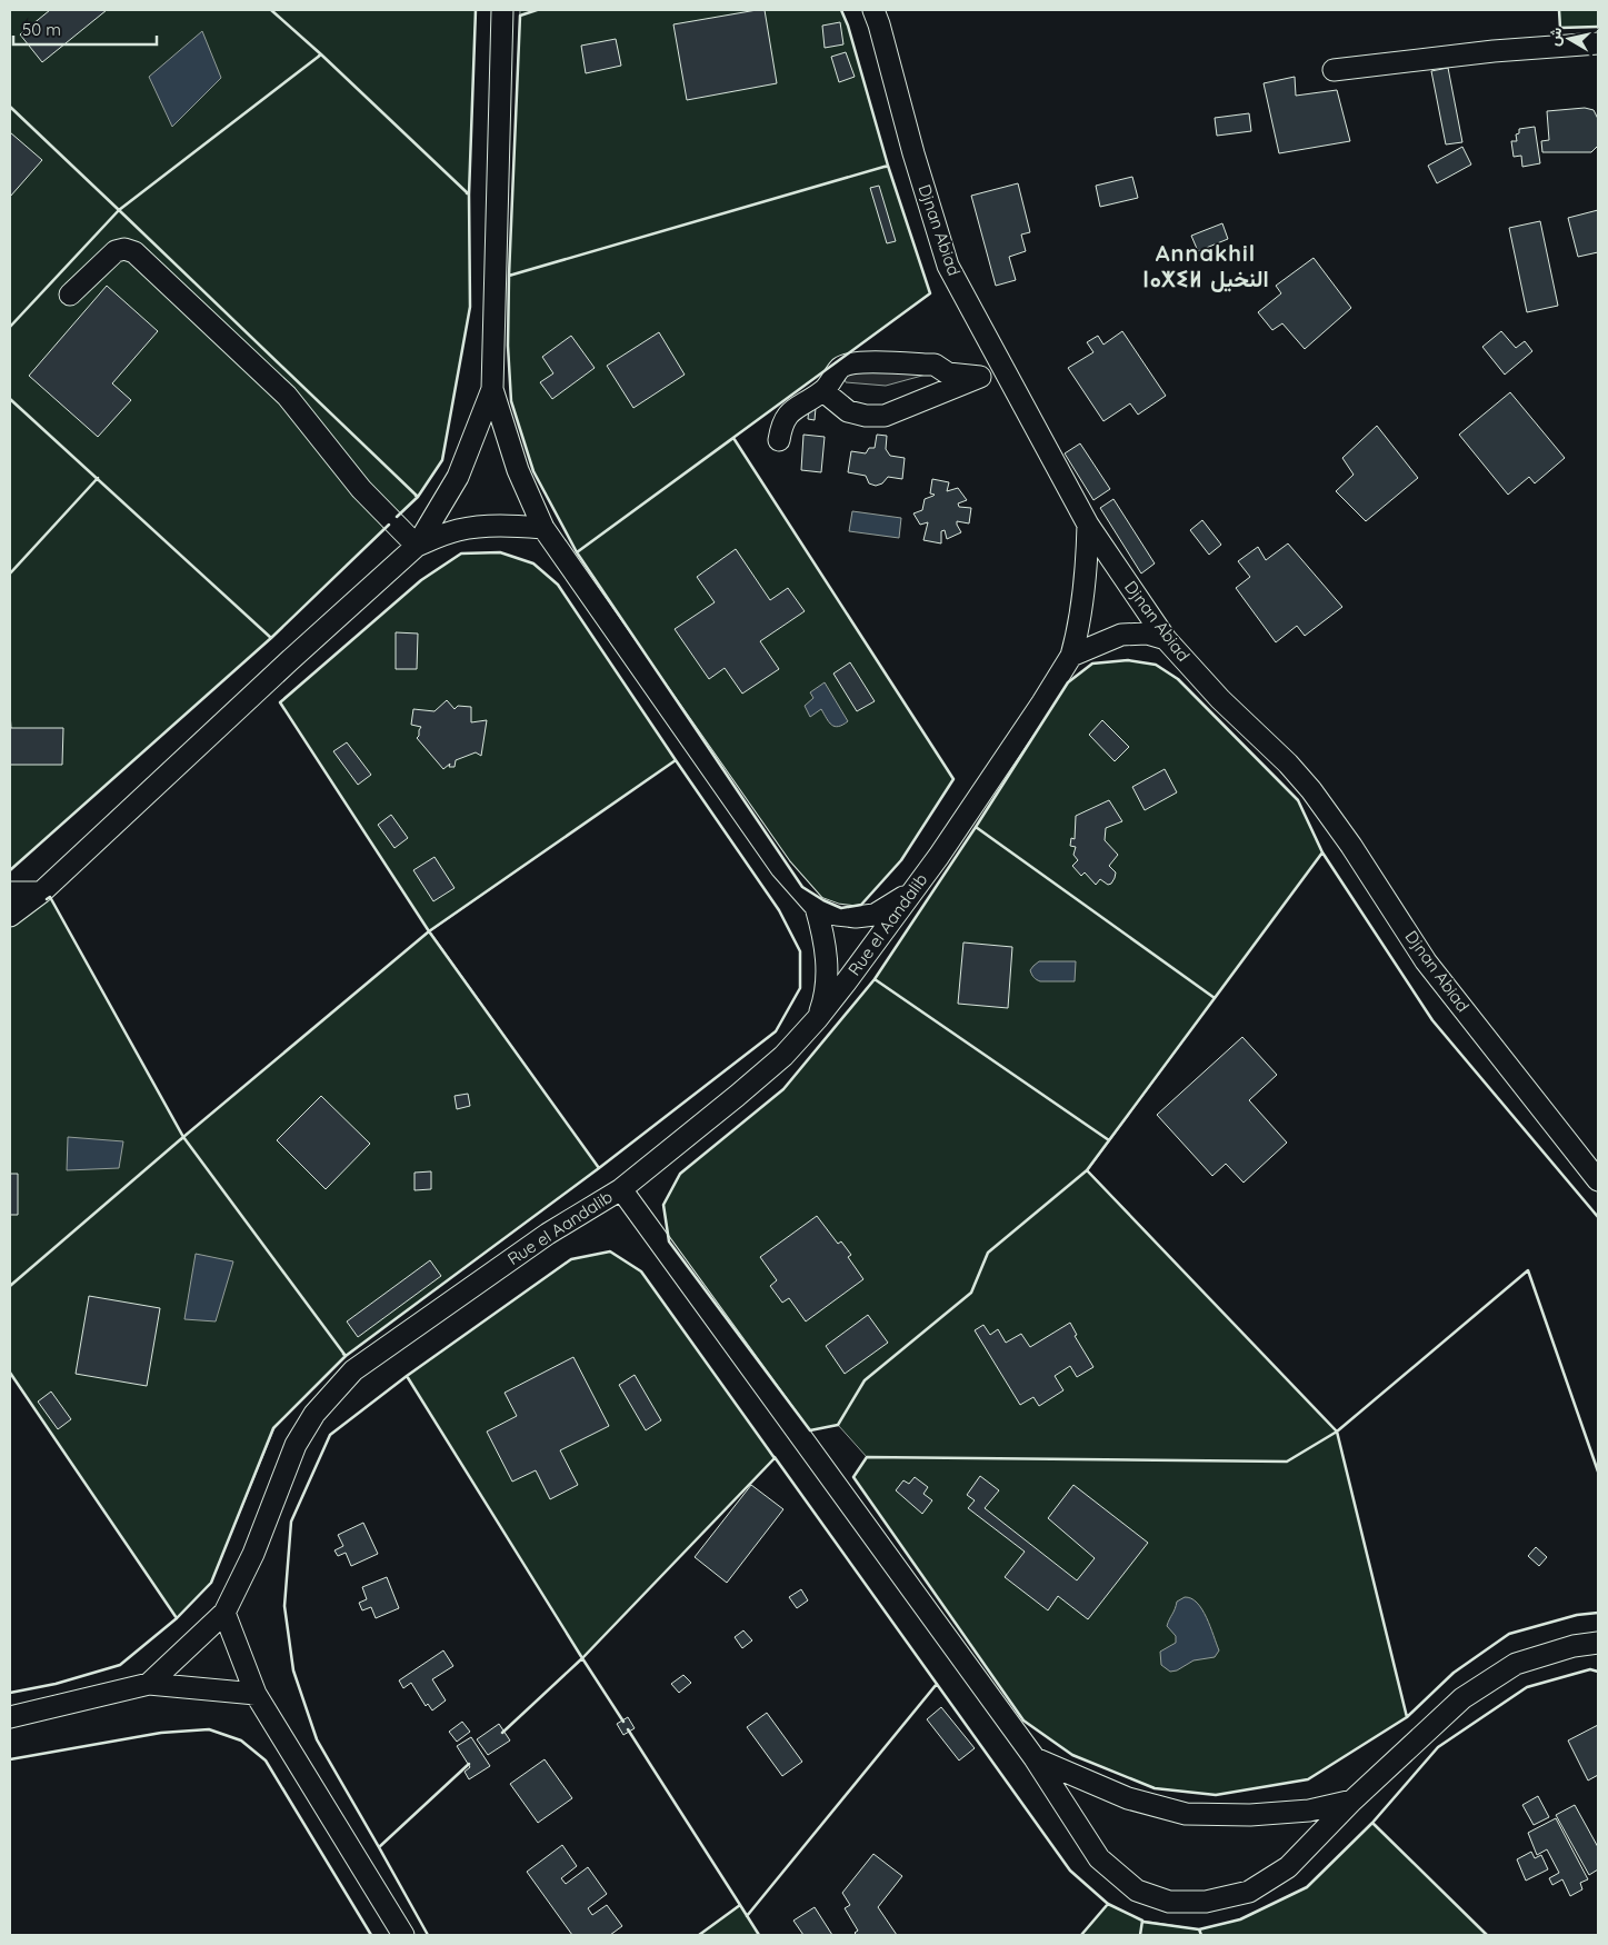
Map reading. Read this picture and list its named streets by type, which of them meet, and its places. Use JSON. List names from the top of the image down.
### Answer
{
  "streets": {
    "street": ["Djnan Abiad", "Rue el Aandalib"]
  },
  "crossings": [
    ["Djnan Abiad", "Rue el Aandalib"]
  ],
  "districts": ["Annakhil ⵏⴰⵅⵉⵍ النخيل"],
  "scale_bar": "50 m",
  "north": "left"
}
